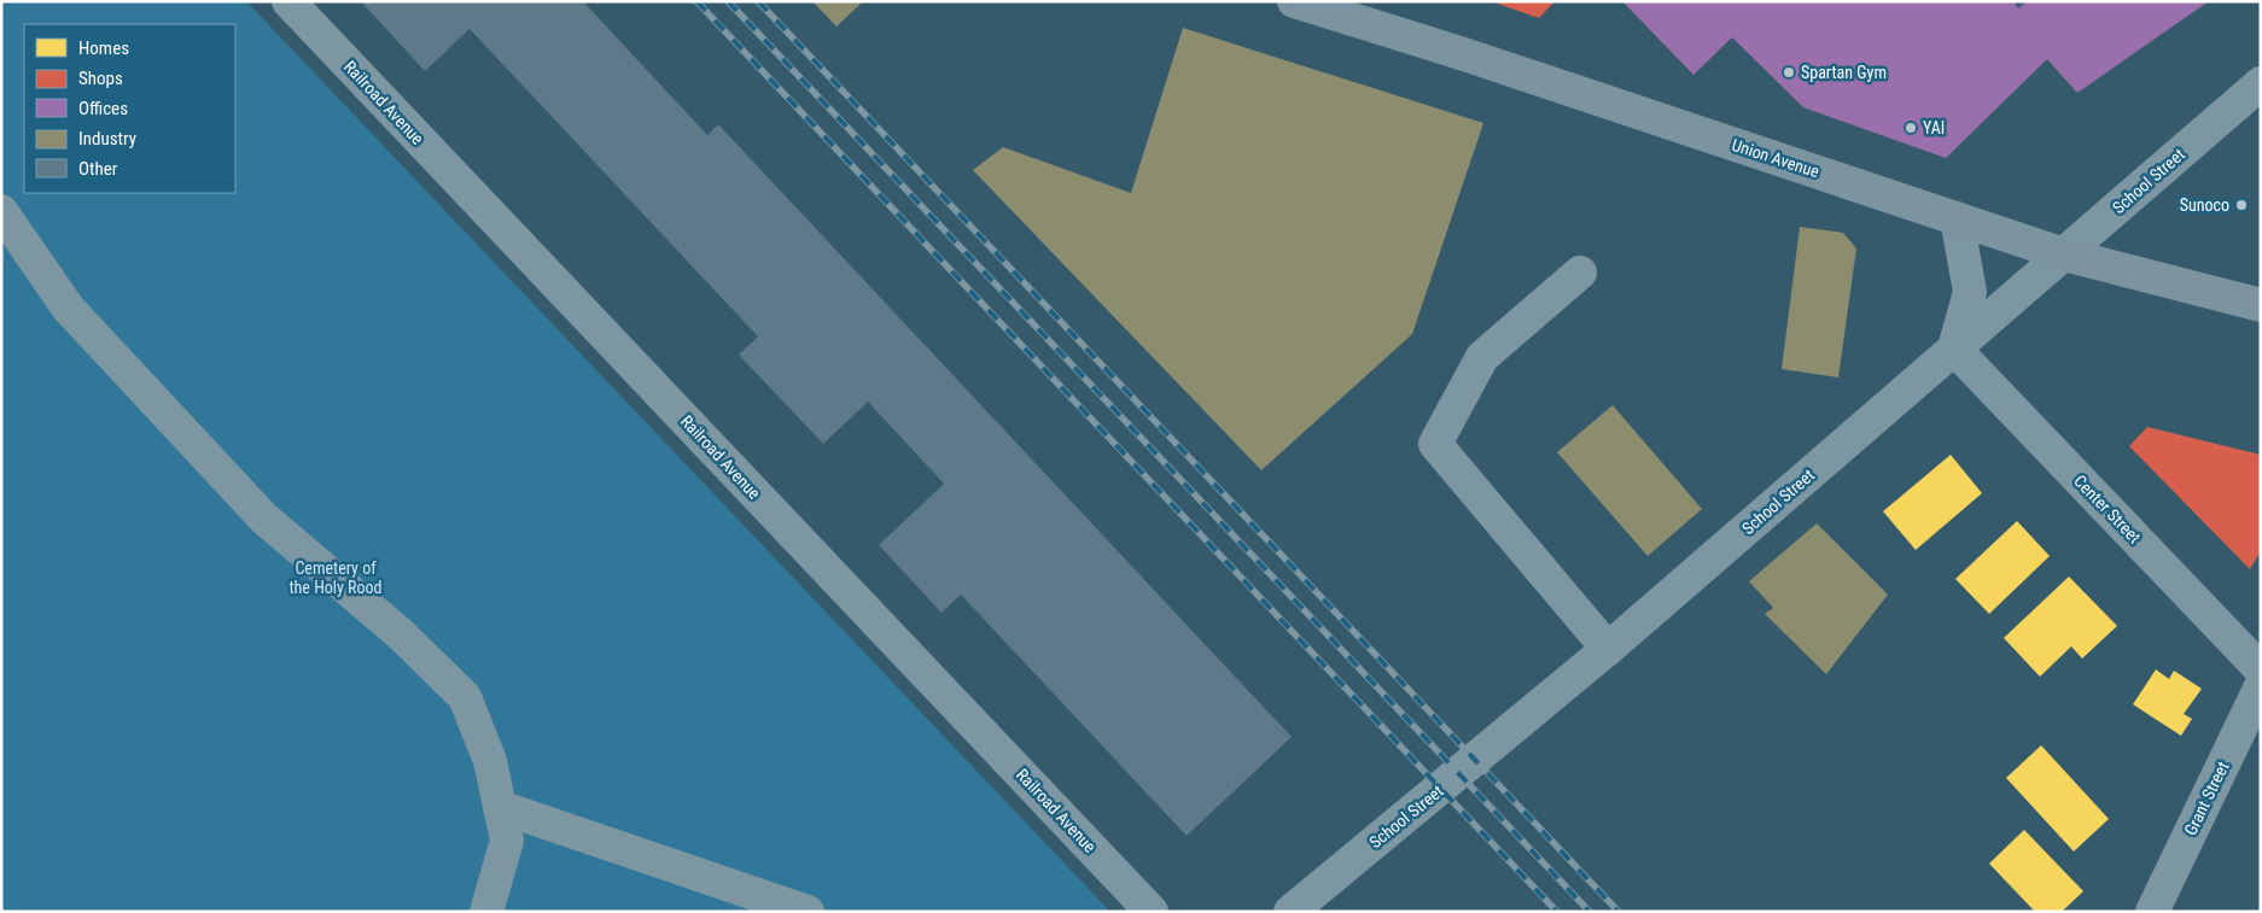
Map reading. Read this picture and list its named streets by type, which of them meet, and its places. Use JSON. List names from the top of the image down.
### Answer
{
  "streets": {
    "main road": ["Union Avenue"],
    "street": [
      "Railroad Avenue",
      "School Street",
      "Center Street",
      "Grant Street"
    ]
  },
  "crossings": [
    ["Union Avenue", "School Street"],
    ["School Street", "Center Street"]
  ],
  "parks": ["Cemetery of the Holy Rood"],
  "places": ["Spartan Gym", "YAI", "Sunoco"],
  "legend": [
    "Homes",
    "Shops",
    "Offices",
    "Industry",
    "Other"
  ]
}
